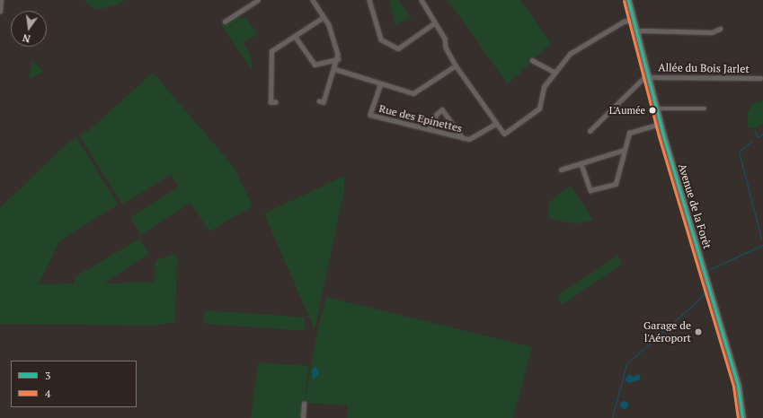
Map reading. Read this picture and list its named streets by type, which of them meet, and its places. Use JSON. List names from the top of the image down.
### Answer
{
  "streets": {
    "main road": ["Avenue de la Forêt"],
    "street": ["Allée du Bois Jarlet", "Rue des Epinettes"]
  },
  "crossings": [
    ["Allée du Bois Jarlet", "Avenue de la Forêt"]
  ],
  "places": ["L'Aumée", "Garage de l'Aéroport"],
  "lines": ["transit line 3", "transit line 4"],
  "legend": ["3", "4"],
  "north": "bottom"
}
